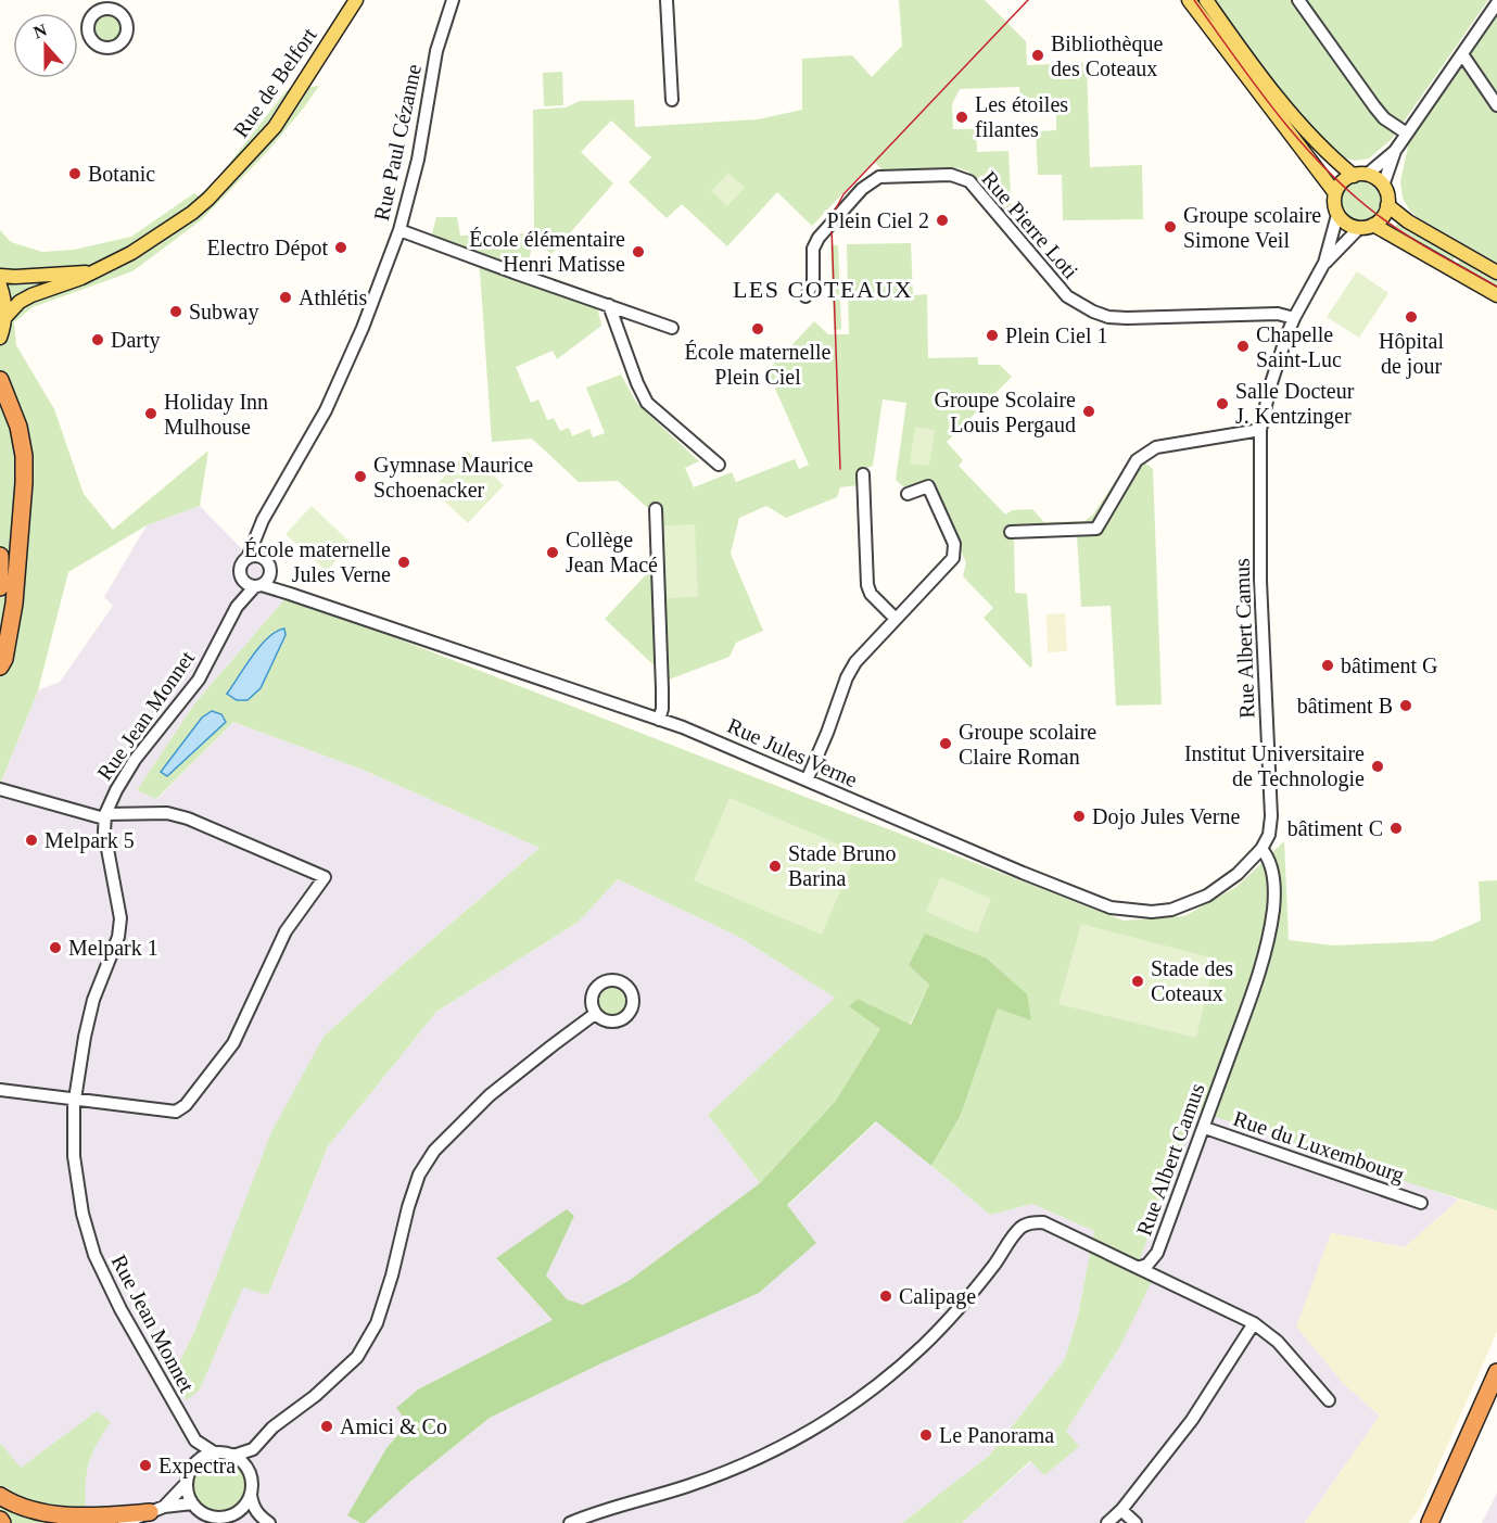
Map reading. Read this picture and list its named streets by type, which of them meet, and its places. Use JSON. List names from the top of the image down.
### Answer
{
  "streets": {
    "main road": ["Rue de Belfort"],
    "street": [
      "Rue Paul Cézanne",
      "Rue Pierre Loti",
      "Rue Albert Camus",
      "Rue Jean Monnet",
      "Rue Jules Verne",
      "Rue du Luxembourg"
    ]
  },
  "crossings": [
    ["Rue Paul Cézanne", "Rue Jean Monnet"],
    ["Rue Paul Cézanne", "Rue Jules Verne"],
    ["Rue Pierre Loti", "Rue Albert Camus"],
    ["Rue Albert Camus", "Rue Jules Verne"],
    ["Rue Albert Camus", "Rue du Luxembourg"],
    ["Rue Jean Monnet", "Rue Jules Verne"]
  ],
  "districts": ["LES COTEAUX"],
  "places": [
    "Bibliothèque des Coteaux",
    "Les étoiles filantes",
    "Botanic",
    "Plein Ciel 2",
    "Groupe scolaire Simone Veil",
    "Electro Dépot",
    "École élémentaire Henri Matisse",
    "Athlétis",
    "Subway",
    "Hôpital de jour",
    "École maternelle Plein Ciel",
    "Plein Ciel 1",
    "Darty",
    "Chapelle Saint-Luc",
    "Salle Docteur J. Kentzinger",
    "Groupe Scolaire Louis Pergaud",
    "Holiday Inn Mulhouse",
    "Gymnase Maurice Schoenacker",
    "Collège Jean Macé",
    "École maternelle Jules Verne",
    "bâtiment G",
    "bâtiment B",
    "Groupe scolaire Claire Roman",
    "Institut Universitaire de Technologie",
    "Dojo Jules Verne",
    "bâtiment C",
    "Melpark 5",
    "Stade Bruno Barina",
    "Melpark 1",
    "Stade des Coteaux",
    "Calipage",
    "Amici & Co",
    "Le Panorama",
    "Expectra"
  ],
  "north": "top"
}
